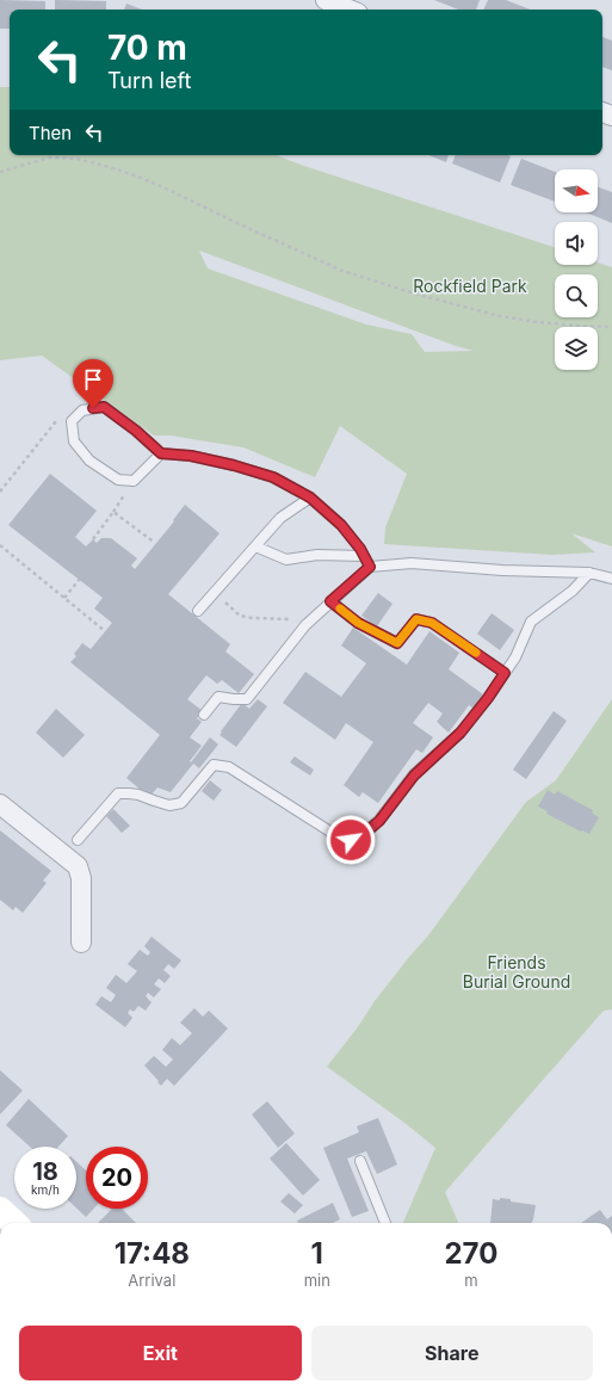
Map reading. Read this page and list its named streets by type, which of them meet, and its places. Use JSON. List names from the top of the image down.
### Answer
{
  "parks": ["Rockfield Park", "Friends Burial Ground"],
  "north": "right",
  "page": {
    "turn": ["70 m", "Turn left"],
    "then": "Then",
    "speed": "18 km/h",
    "limit": "20",
    "eta": [
      "17:48",
      "Arrival",
      "1",
      "min",
      "270",
      "m"
    ],
    "buttons": ["Exit", "Share"]
  }
}
